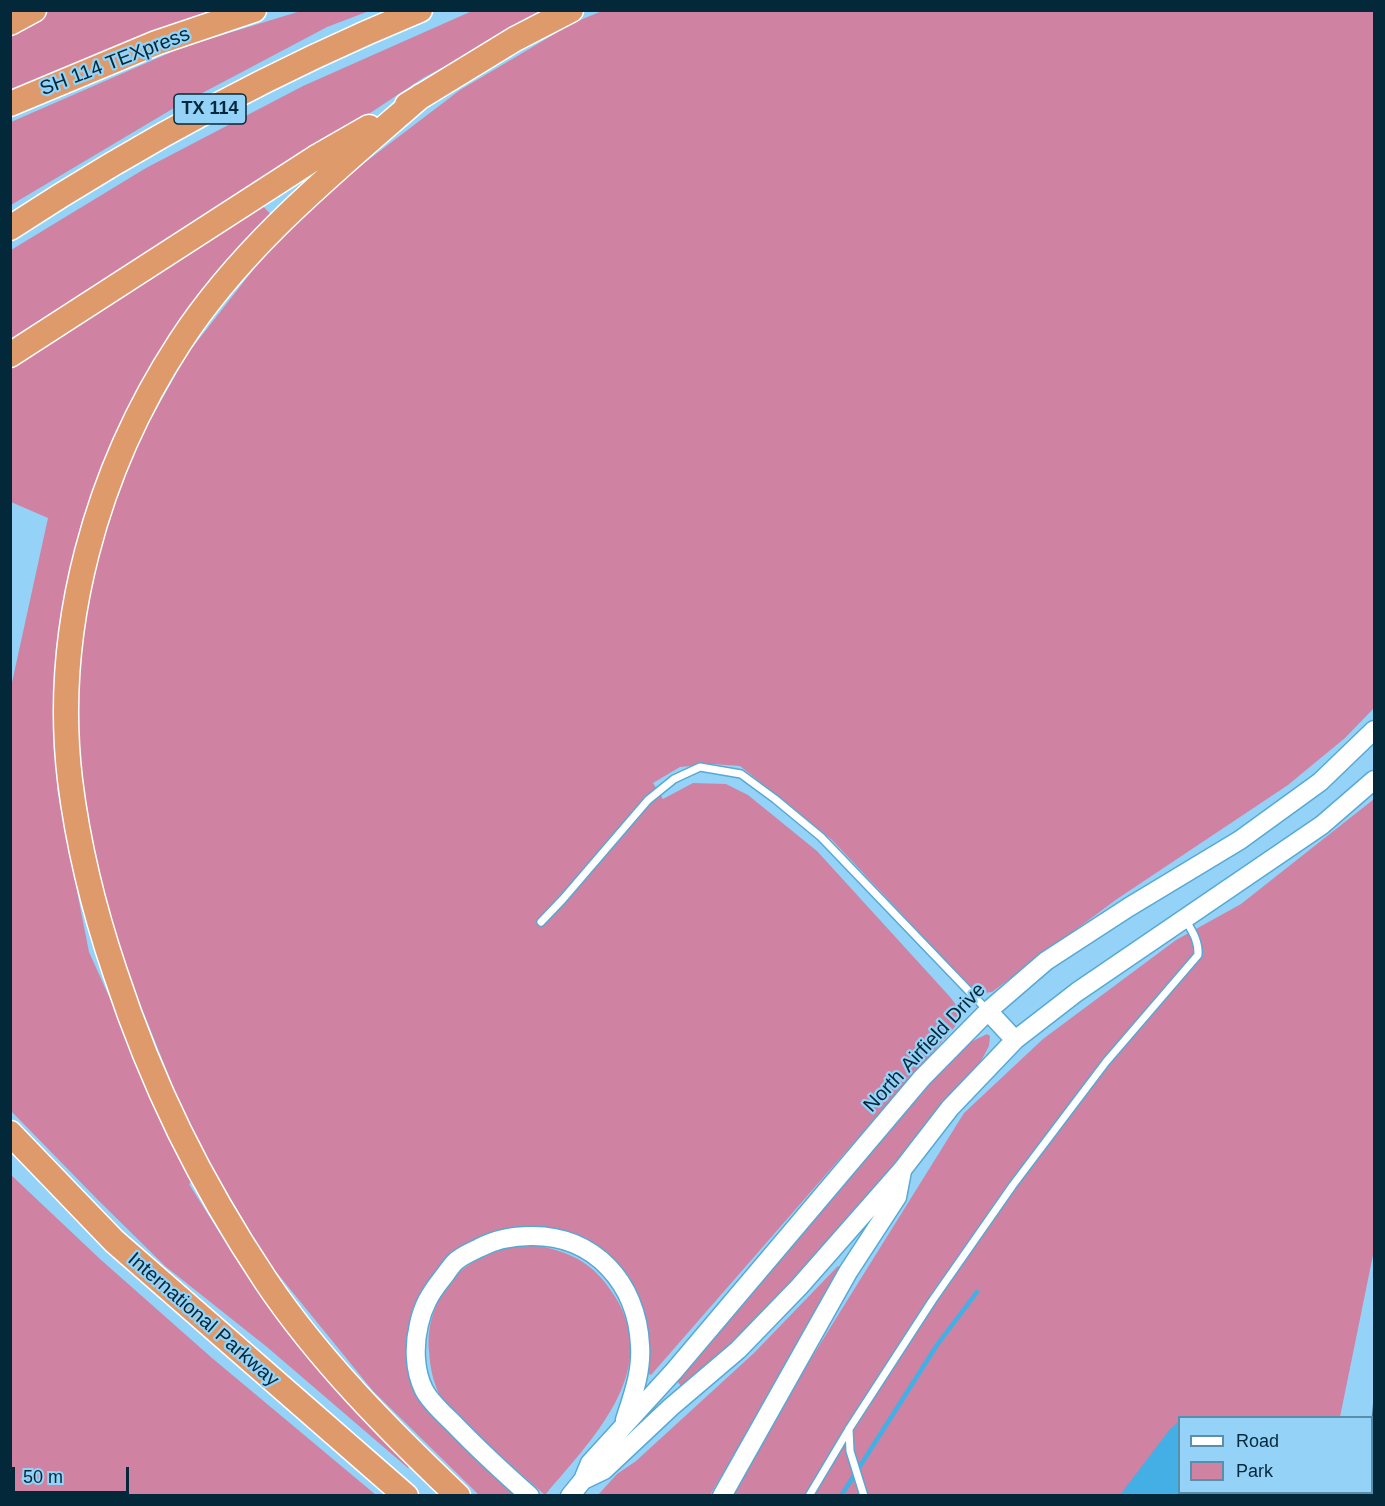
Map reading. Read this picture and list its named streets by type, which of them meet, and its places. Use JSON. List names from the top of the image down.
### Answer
{
  "streets": {
    "highway": ["SH 114 TEXpress", "TX 114", "International Parkway"],
    "main road": ["North Airfield Drive"]
  },
  "legend": ["Road", "Park"],
  "scale_bar": "50 m"
}
